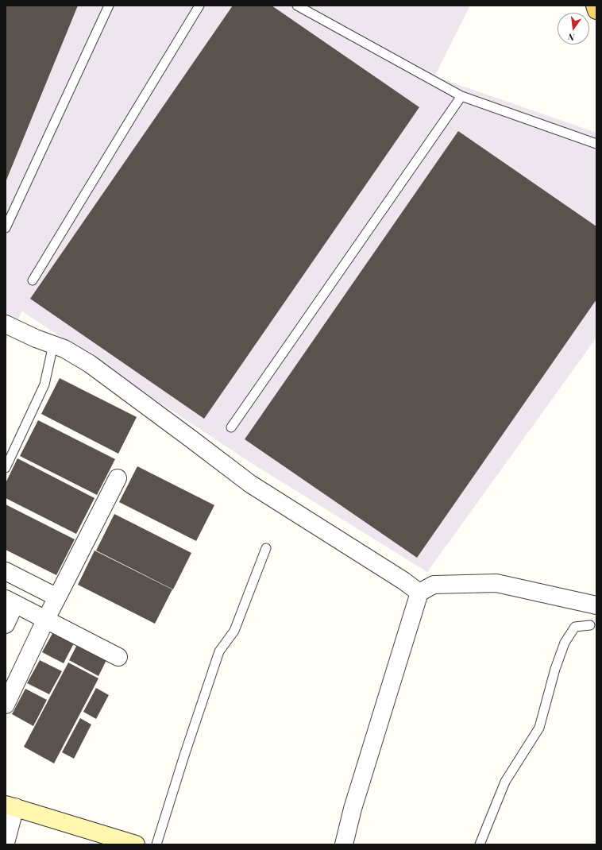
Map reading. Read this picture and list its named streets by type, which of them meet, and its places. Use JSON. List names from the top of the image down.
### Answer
{
  "north": "bottom"
}
